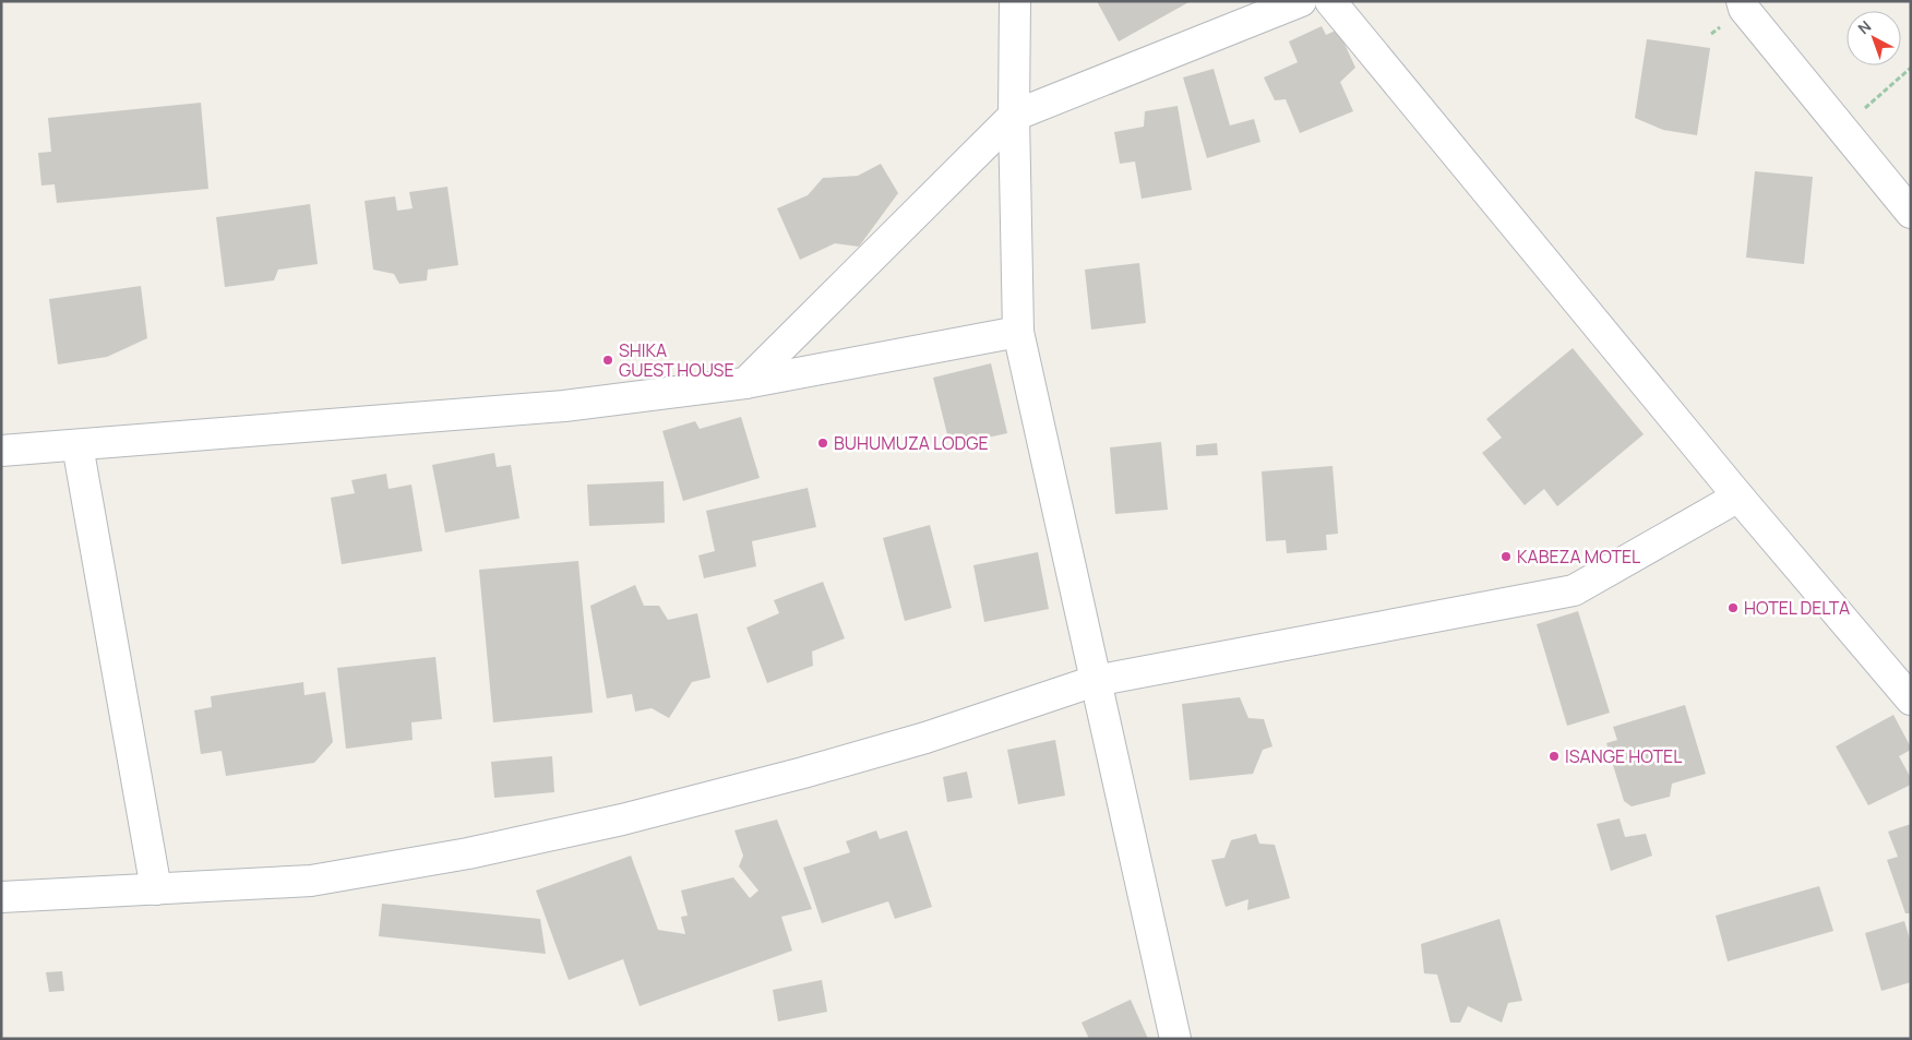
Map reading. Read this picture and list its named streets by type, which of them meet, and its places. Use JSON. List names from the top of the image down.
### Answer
{
  "places": [
    "SHIKA GUEST HOUSE",
    "BUHUMUZA LODGE",
    "KABEZA MOTEL",
    "HOTEL DELTA",
    "ISANGE HOTEL"
  ],
  "north": "top left"
}
